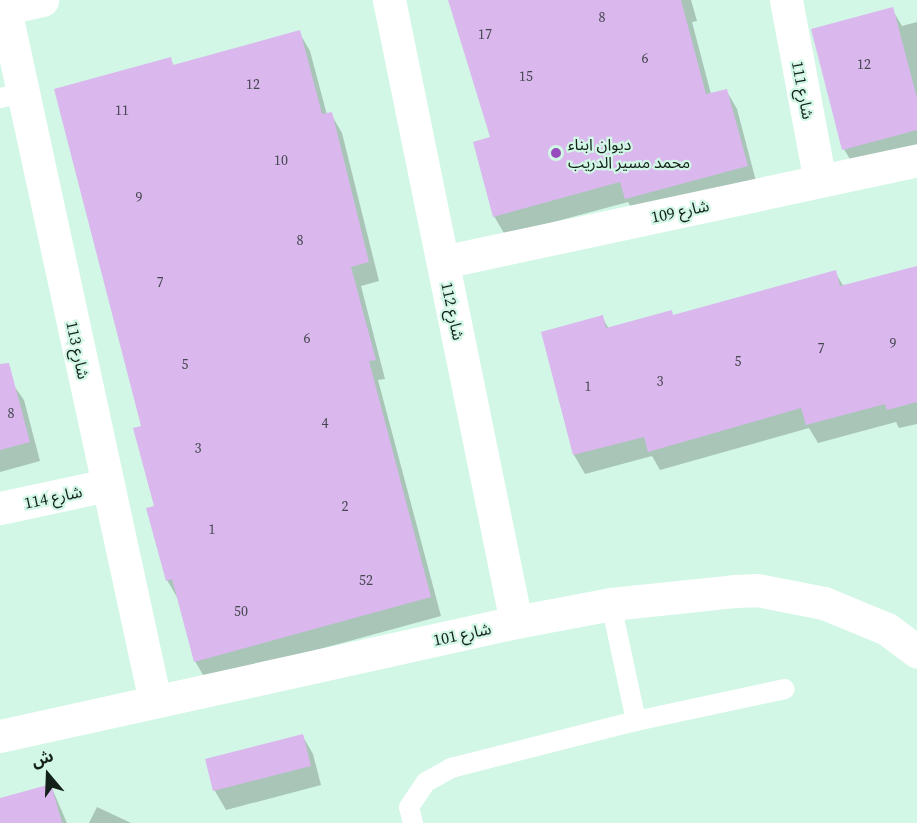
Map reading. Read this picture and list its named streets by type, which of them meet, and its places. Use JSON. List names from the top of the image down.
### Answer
{
  "streets": {
    "street": [
      "شارع 111",
      "شارع 109",
      "شارع 112",
      "شارع 113",
      "شارع 114",
      "شارع 101"
    ]
  },
  "crossings": [
    ["شارع 111", "شارع 109"],
    ["شارع 109", "شارع 112"],
    ["شارع 112", "شارع 101"],
    ["شارع 113", "شارع 114"],
    ["شارع 113", "شارع 101"]
  ],
  "places": ["ديوان ابناء محمد مسير الدريب"],
  "house_numbers": [
    "8",
    "17",
    "6",
    "12",
    "15",
    "12",
    "11",
    "10",
    "9",
    "8",
    "7",
    "6",
    "9",
    "7",
    "5",
    "5",
    "3",
    "1",
    "8",
    "4",
    "3",
    "2",
    "1",
    "52",
    "50"
  ],
  "north": "top"
}
